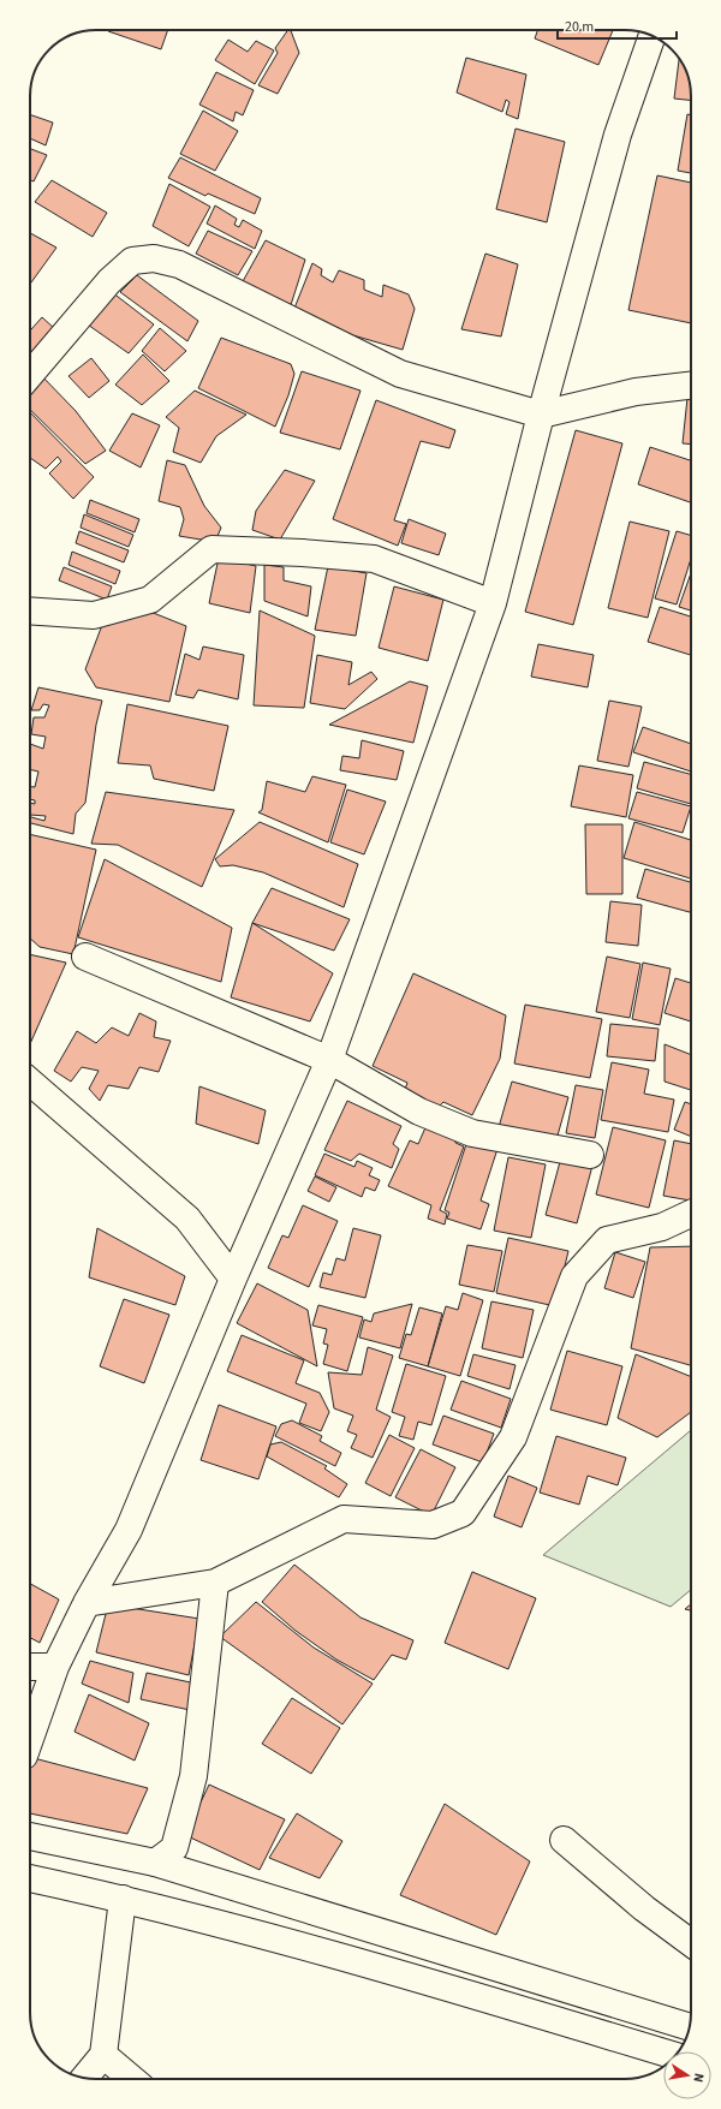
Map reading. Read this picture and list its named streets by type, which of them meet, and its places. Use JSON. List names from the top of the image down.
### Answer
{
  "scale_bar": "20 m",
  "north": "right"
}
